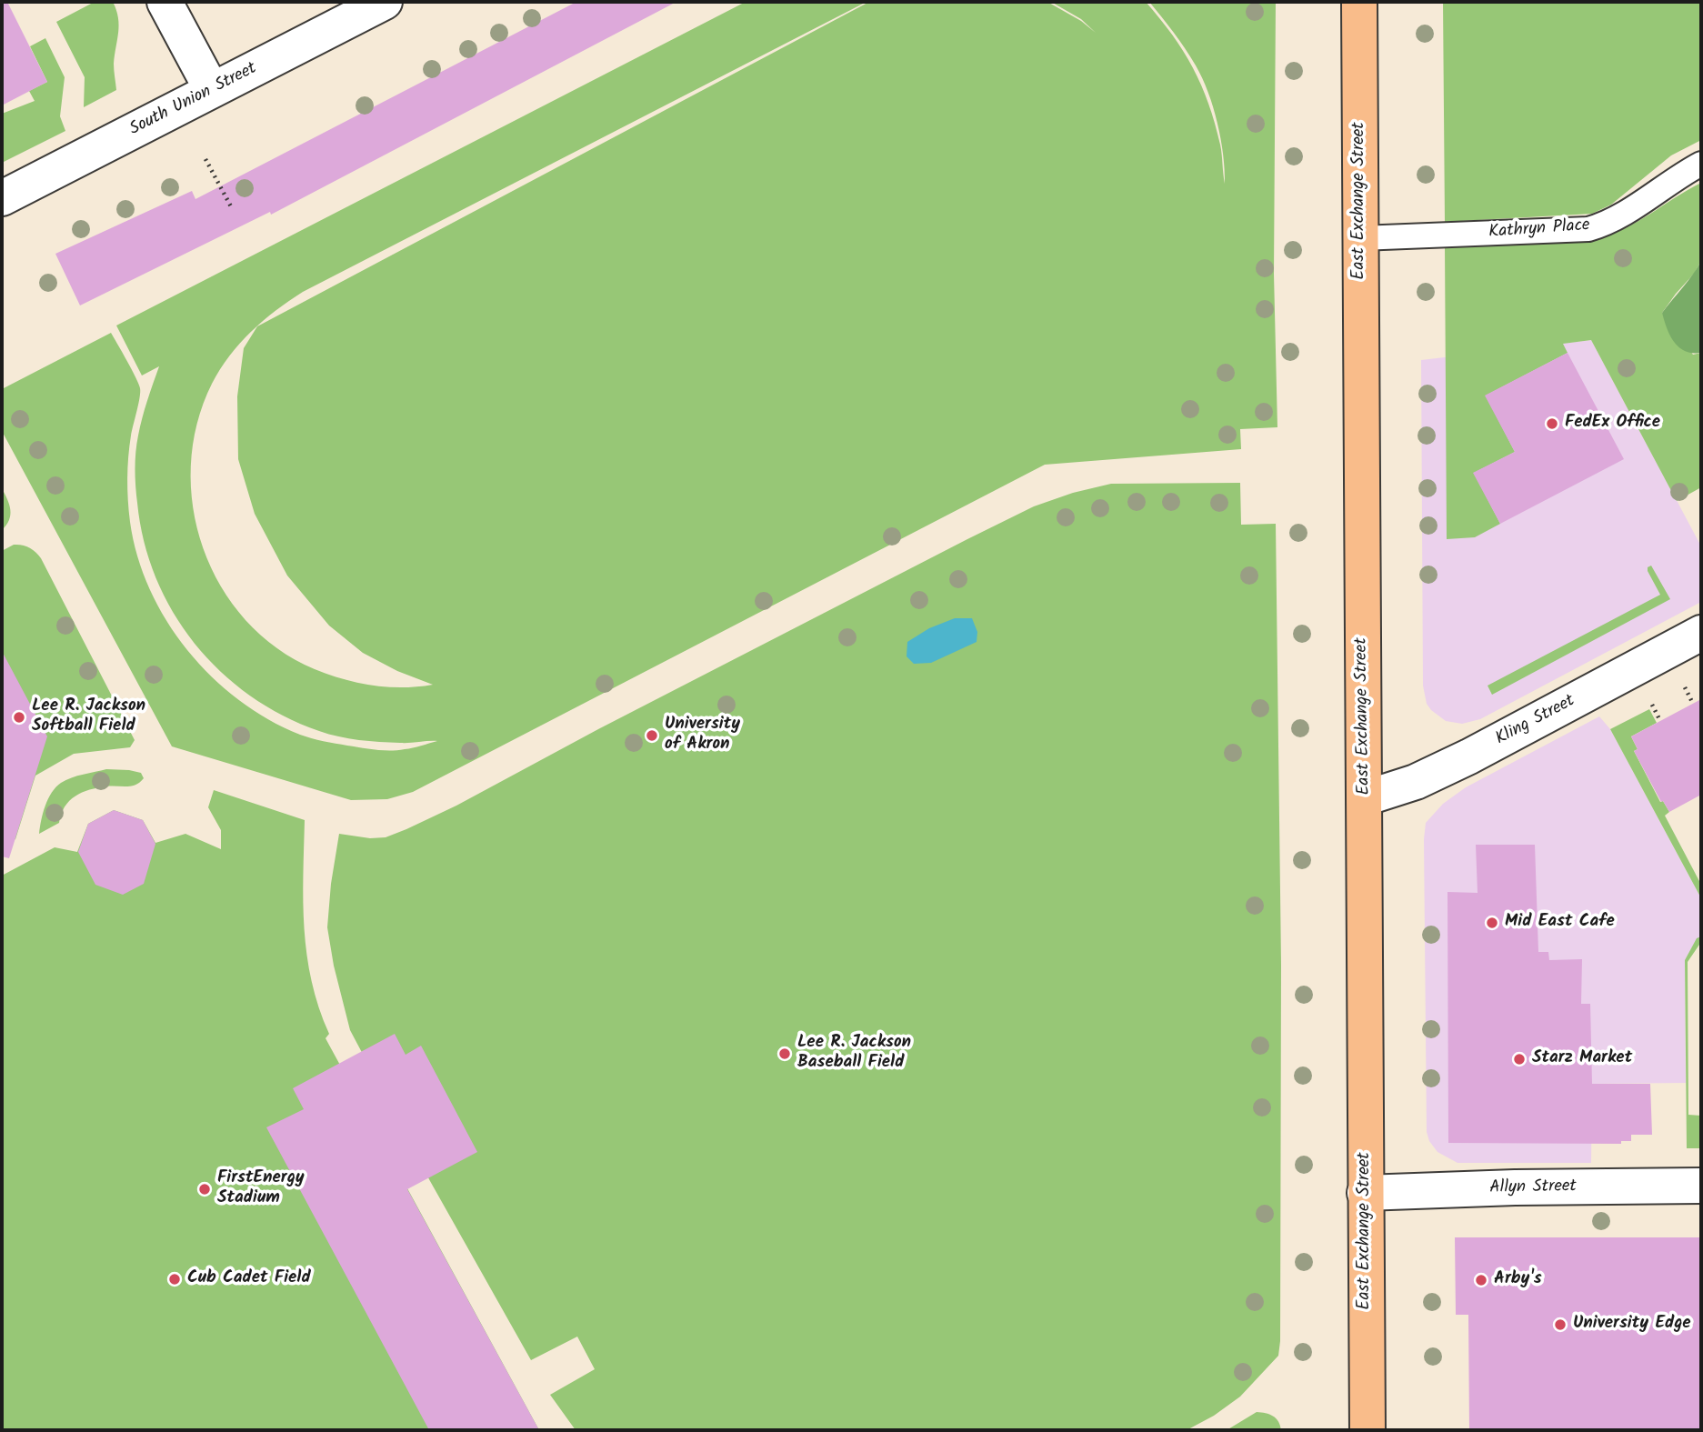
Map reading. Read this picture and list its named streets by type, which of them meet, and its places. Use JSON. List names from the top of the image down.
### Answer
{
  "streets": {
    "main road": ["East Exchange Street"],
    "street": ["South Union Street", "Kling Street", "Allyn Street"],
    "lane": ["Kathryn Place"]
  },
  "crossings": [
    ["East Exchange Street", "Kathryn Place"],
    ["East Exchange Street", "Kling Street"],
    ["East Exchange Street", "Allyn Street"]
  ],
  "places": [
    "FedEx Office",
    "Lee R. Jackson Softball Field",
    "University of Akron",
    "Mid East Cafe",
    "Lee R. Jackson Baseball Field",
    "Starz Market",
    "FirstEnergy Stadium",
    "Cub Cadet Field",
    "Arby's",
    "University Edge"
  ]
}
